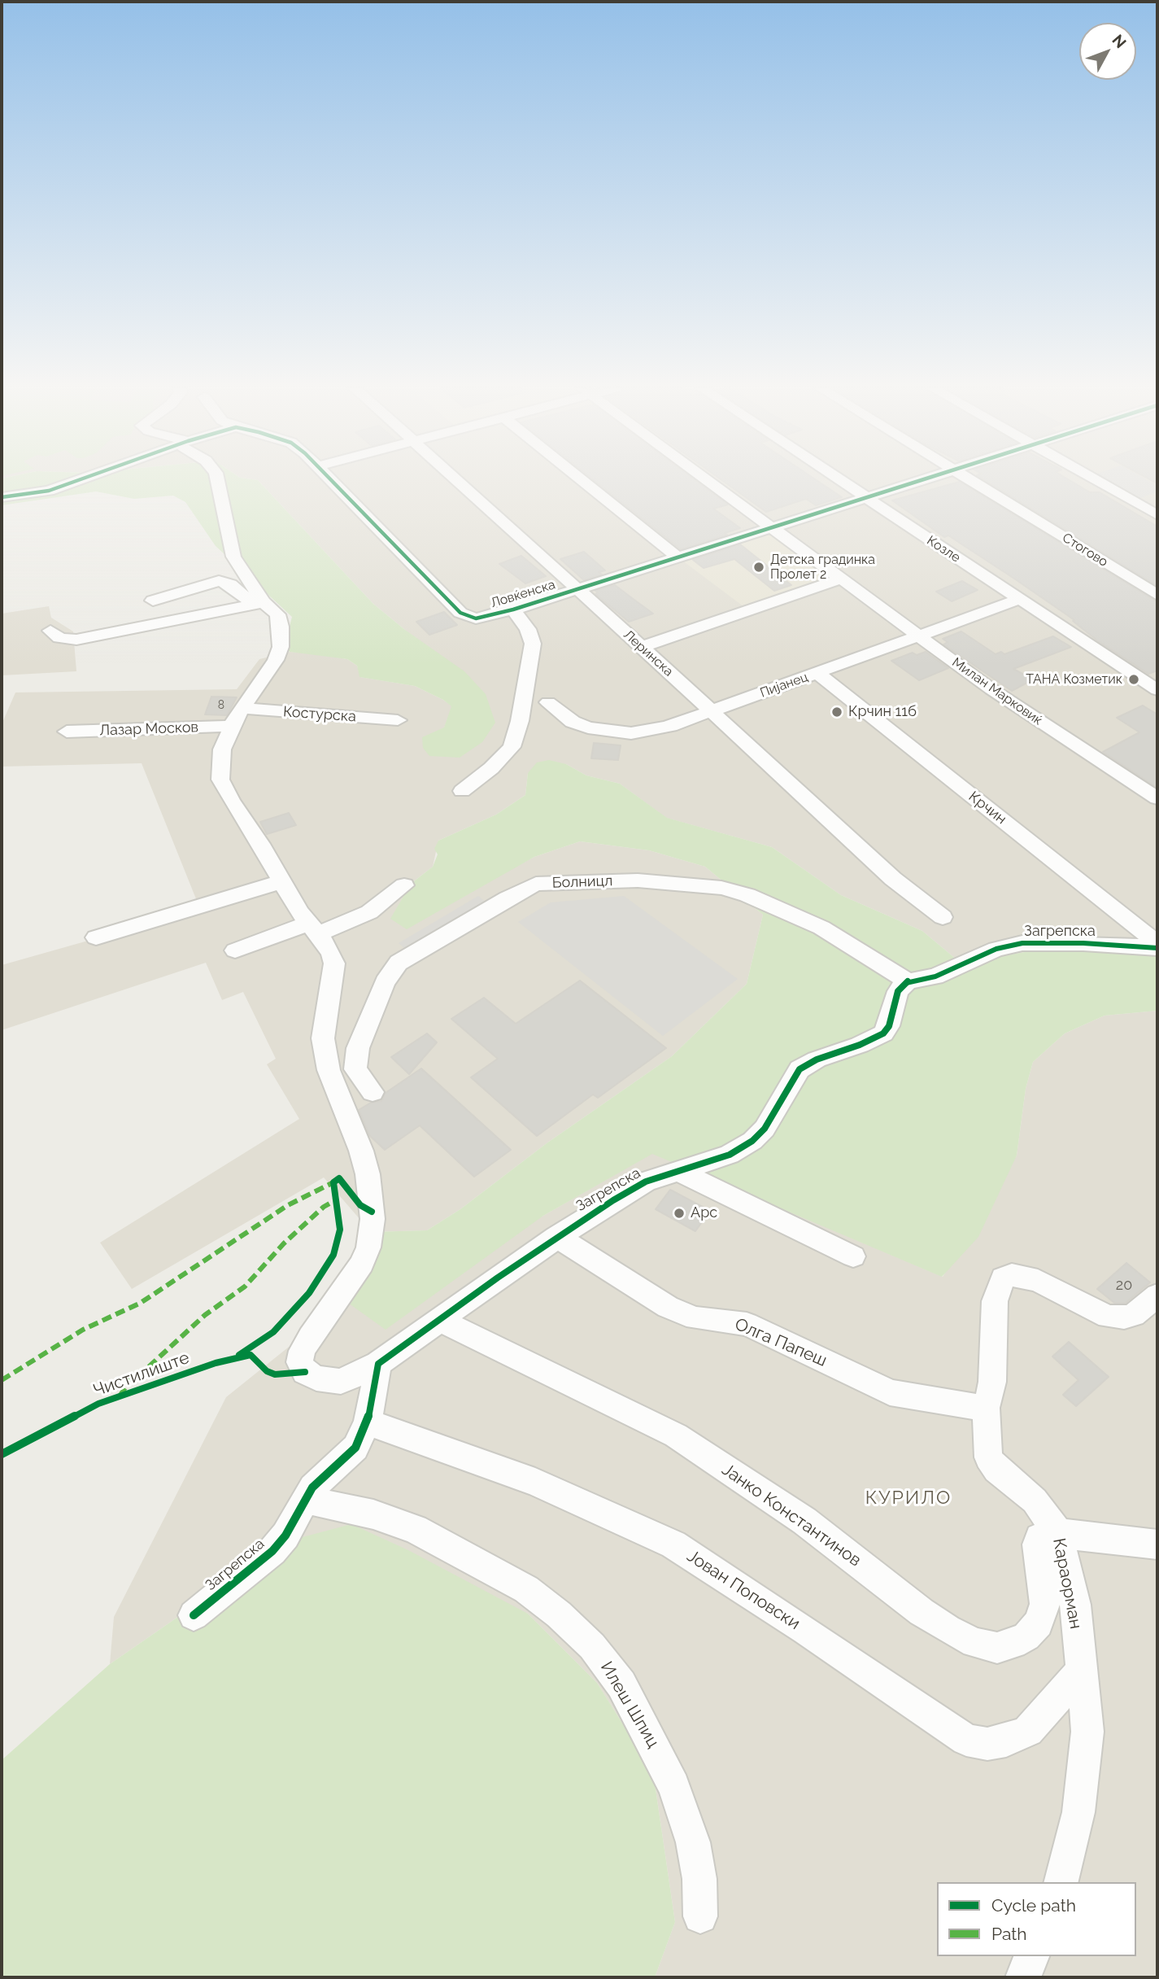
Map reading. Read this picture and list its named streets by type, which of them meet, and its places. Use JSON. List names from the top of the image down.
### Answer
{
  "streets": {
    "street": [
      "Козле",
      "Стогово",
      "Ловќенска",
      "Леринска",
      "Пијанец",
      "Милан Марковиќ",
      "Костурска",
      "Лазар Москов",
      "Крчин",
      "Болницл",
      "Загрепска",
      "Олга Папеш",
      "Јанко Константинов",
      "Караорман",
      "Јован Поповски",
      "Илеш Шпиц"
    ],
    "cycle path": ["Чистилиште"]
  },
  "crossings": [
    ["Козле", "Ловќенска"],
    ["Козле", "Пијанец"],
    ["Ловќенска", "Леринска"],
    ["Ловќенска", "Милан Марковиќ"],
    ["Леринска", "Пијанец"],
    ["Пијанец", "Милан Марковиќ"],
    ["Пијанец", "Крчин"],
    ["Болницл", "Загрепска"],
    ["Загрепска", "Олга Папеш"],
    ["Загрепска", "Јанко Константинов"],
    ["Загрепска", "Јован Поповски"],
    ["Загрепска", "Илеш Шпиц"],
    ["Олга Папеш", "Караорман"],
    ["Јанко Константинов", "Караорман"],
    ["Караорман", "Јован Поповски"]
  ],
  "districts": ["КУРИЛО"],
  "places": [
    "Детска градинка Пролет 2",
    "ТАНА Козметик",
    "Крчин 11б",
    "Арс"
  ],
  "house_numbers": ["8", "20"],
  "legend": ["Cycle path", "Path"],
  "north": "top right"
}
